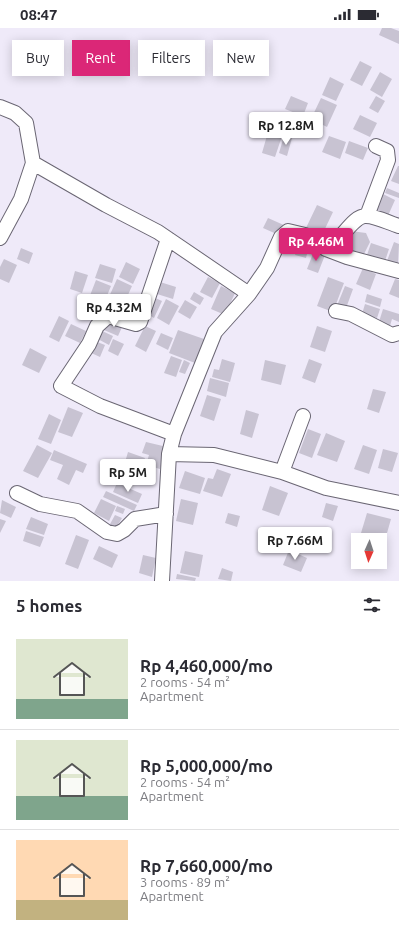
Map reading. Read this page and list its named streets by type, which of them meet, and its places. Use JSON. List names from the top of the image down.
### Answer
{
  "north": "bottom",
  "page": {
    "status": "08:47",
    "chip": [
      "Buy",
      "Rent",
      "Filters",
      "New"
    ],
    "price": [
      "Rp 12.8M",
      "Rp 4.46M",
      "Rp 4.32M",
      "Rp 5M",
      "Rp 7.66M"
    ],
    "heading": "5 homes",
    "list": [
      {
        "name": "Rp 4,460,000/mo",
        "note": "2 rooms · 54 m² · Apartment"
      },
      {
        "name": "Rp 5,000,000/mo",
        "note": "2 rooms · 54 m² · Apartment"
      },
      {
        "name": "Rp 7,660,000/mo",
        "note": "3 rooms · 89 m² · Apartment"
      }
    ]
  }
}
